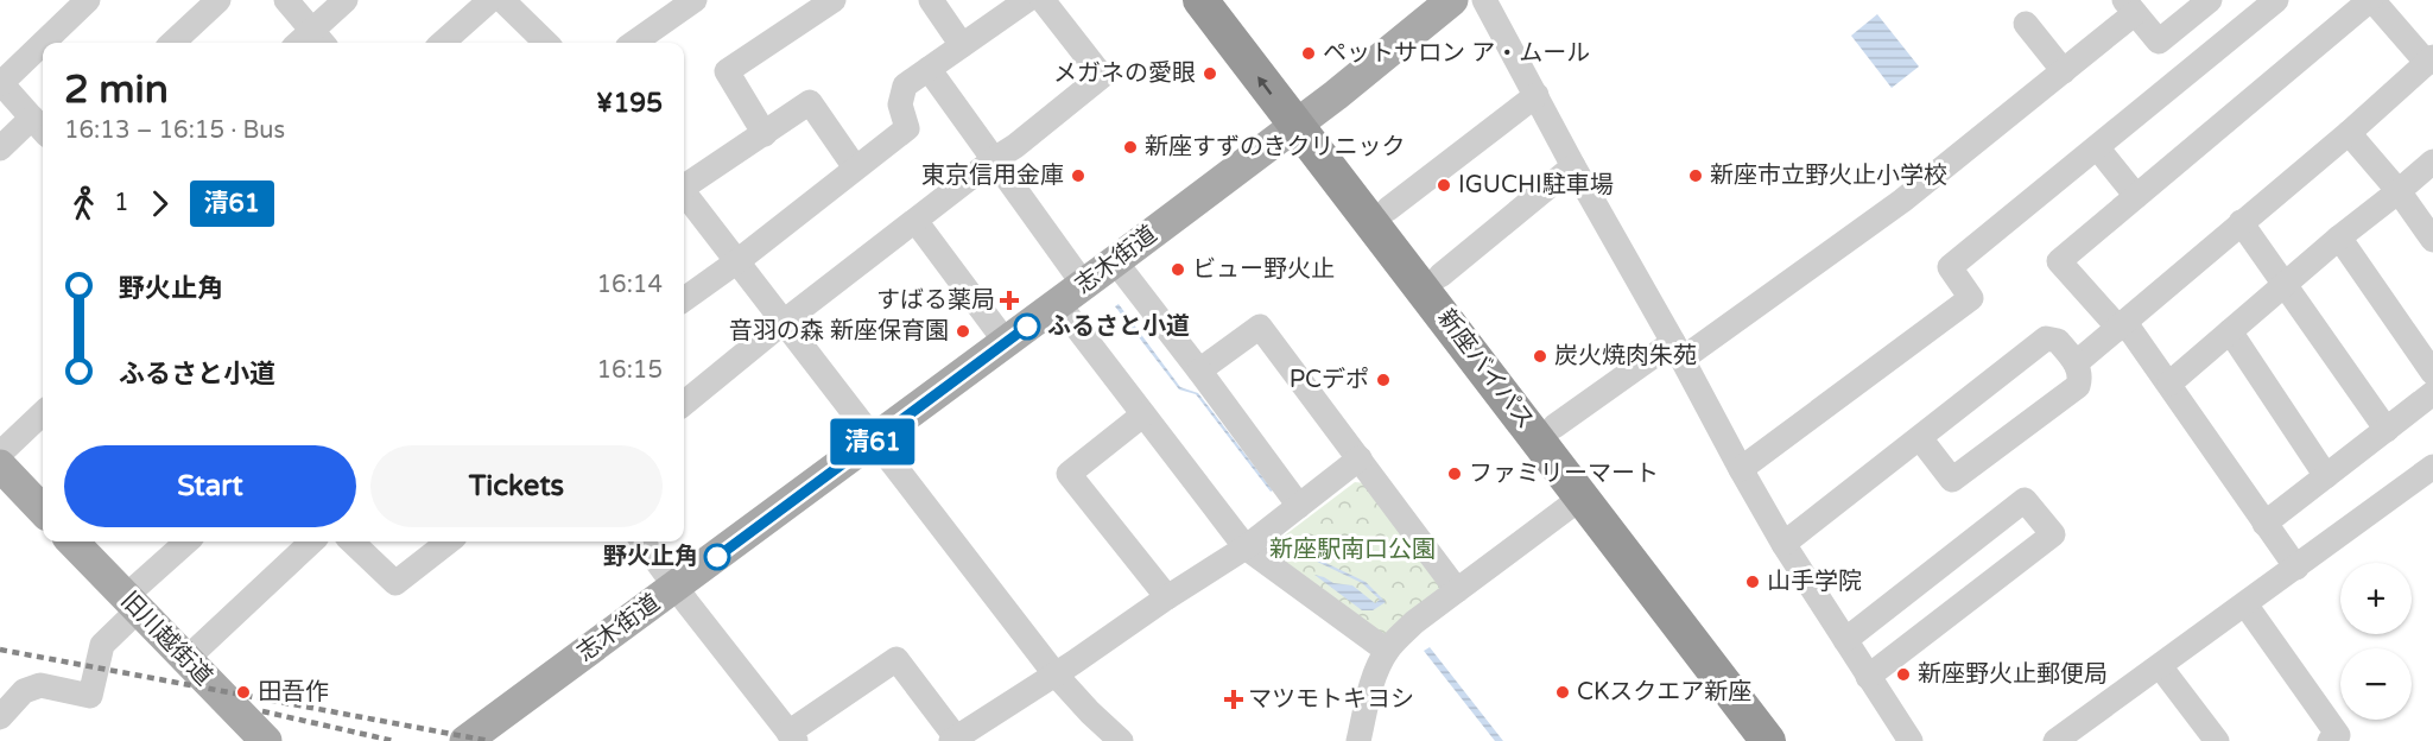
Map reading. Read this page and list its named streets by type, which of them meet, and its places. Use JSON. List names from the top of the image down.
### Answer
{
  "streets": {
    "highway": ["新座バイパス"],
    "main road": ["志木街道", "旧川越街道"]
  },
  "crossings": [
    ["志木街道", "新座バイパス"]
  ],
  "parks": ["新座駅南口公園"],
  "places": {
    "other": [
      "ペットサロン ア・ムール",
      "メガネの愛眼",
      "新座すずのきクリニック",
      "東京信用金庫",
      "新座市立野火止小学校",
      "IGUCHI駐車場",
      "ビュー野火止",
      "ふるさと小道",
      "音羽の森 新座保育園",
      "炭火焼肉朱苑",
      "PCデポ",
      "ファミリーマート",
      "野火止角",
      "山手学院",
      "新座野火止郵便局",
      "田吾作",
      "CKスクエア新座"
    ],
    "health": ["すばる薬局", "マツモトキヨシ"]
  },
  "lines": ["bus line 清61"],
  "page": {
    "on_map": "清61",
    "heading": ["2 min", "16:13 – 16:15 · Bus", "¥195"],
    "legs": ["1", "清61"],
    "list": [
      {
        "name": "野火止角",
        "value": "16:14"
      },
      {
        "name": "ふるさと小道",
        "value": "16:15"
      }
    ],
    "buttons": ["Start", "Tickets"],
    "map_buttons": ["+", "−"]
  }
}
